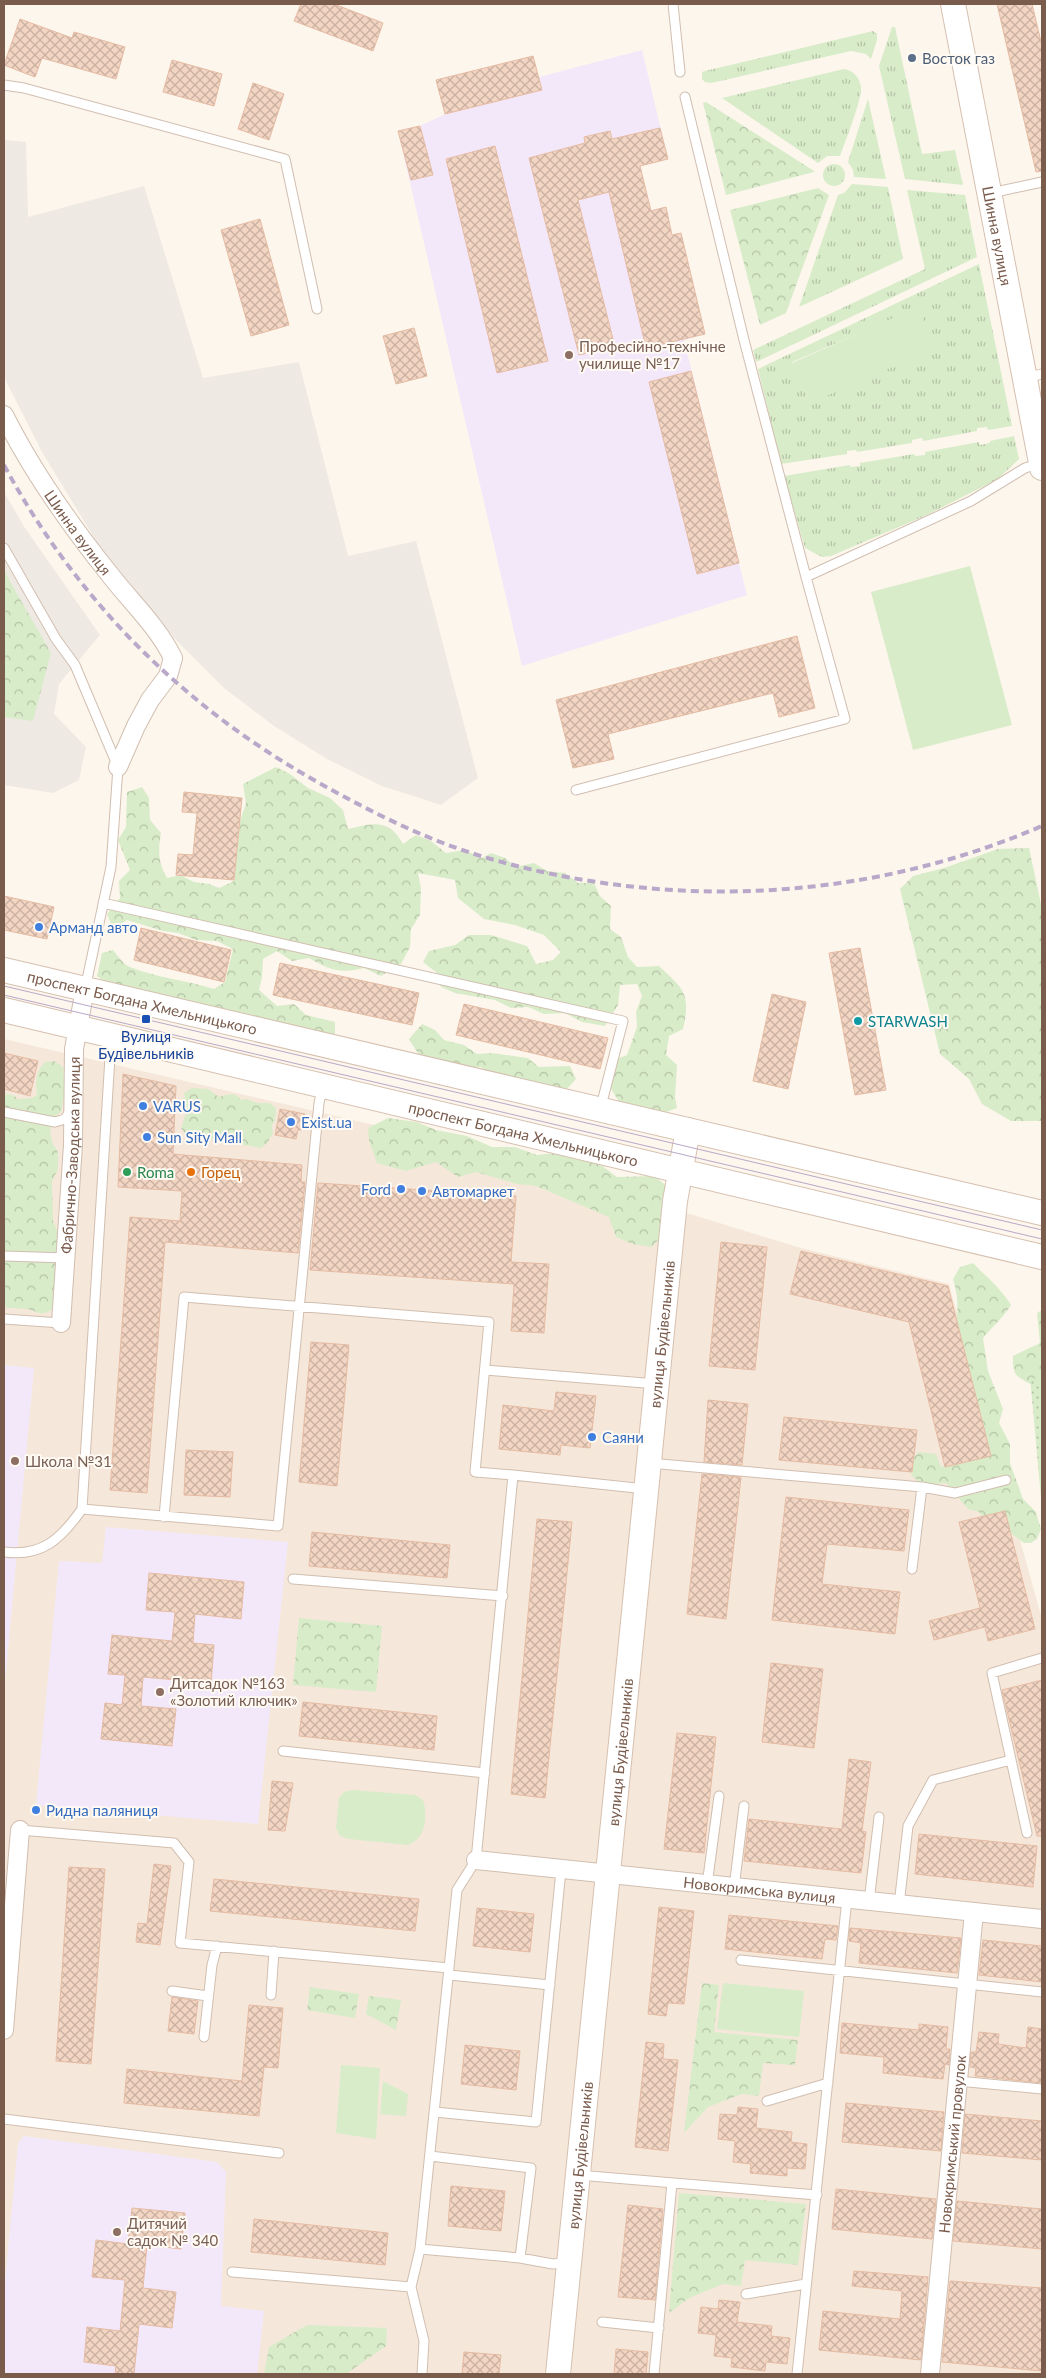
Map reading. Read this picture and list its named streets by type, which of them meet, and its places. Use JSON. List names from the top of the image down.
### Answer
{
  "streets": {
    "main road": ["Шинна вулиця", "проспект Богдана Хмельницького", "вулиця Будівельників"],
    "street": ["Фабрично-Заводська вулиця", "Новокримська вулиця", "Новокримський провулок"]
  },
  "crossings": [
    ["проспект Богдана Хмельницького", "Фабрично-Заводська вулиця"],
    ["проспект Богдана Хмельницького", "вулиця Будівельників"],
    ["вулиця Будівельників", "Новокримська вулиця"],
    ["Новокримська вулиця", "Новокримський провулок"]
  ],
  "places": {
    "other": [
      "Восток газ",
      "Професійно-технічне училище №17",
      "Арманд авто",
      "STARWASH",
      "VARUS",
      "Exist.ua",
      "Sun Sity Mall",
      "Roma",
      "Горец",
      "Ford",
      "Автомаркет",
      "Саяни",
      "Школа №31",
      "Дитсадок №163 «Золотий ключик»",
      "Ридна паляниця",
      "Дитячий садок № 340"
    ],
    "transit": ["Вулиця Будівельників"]
  }
}
